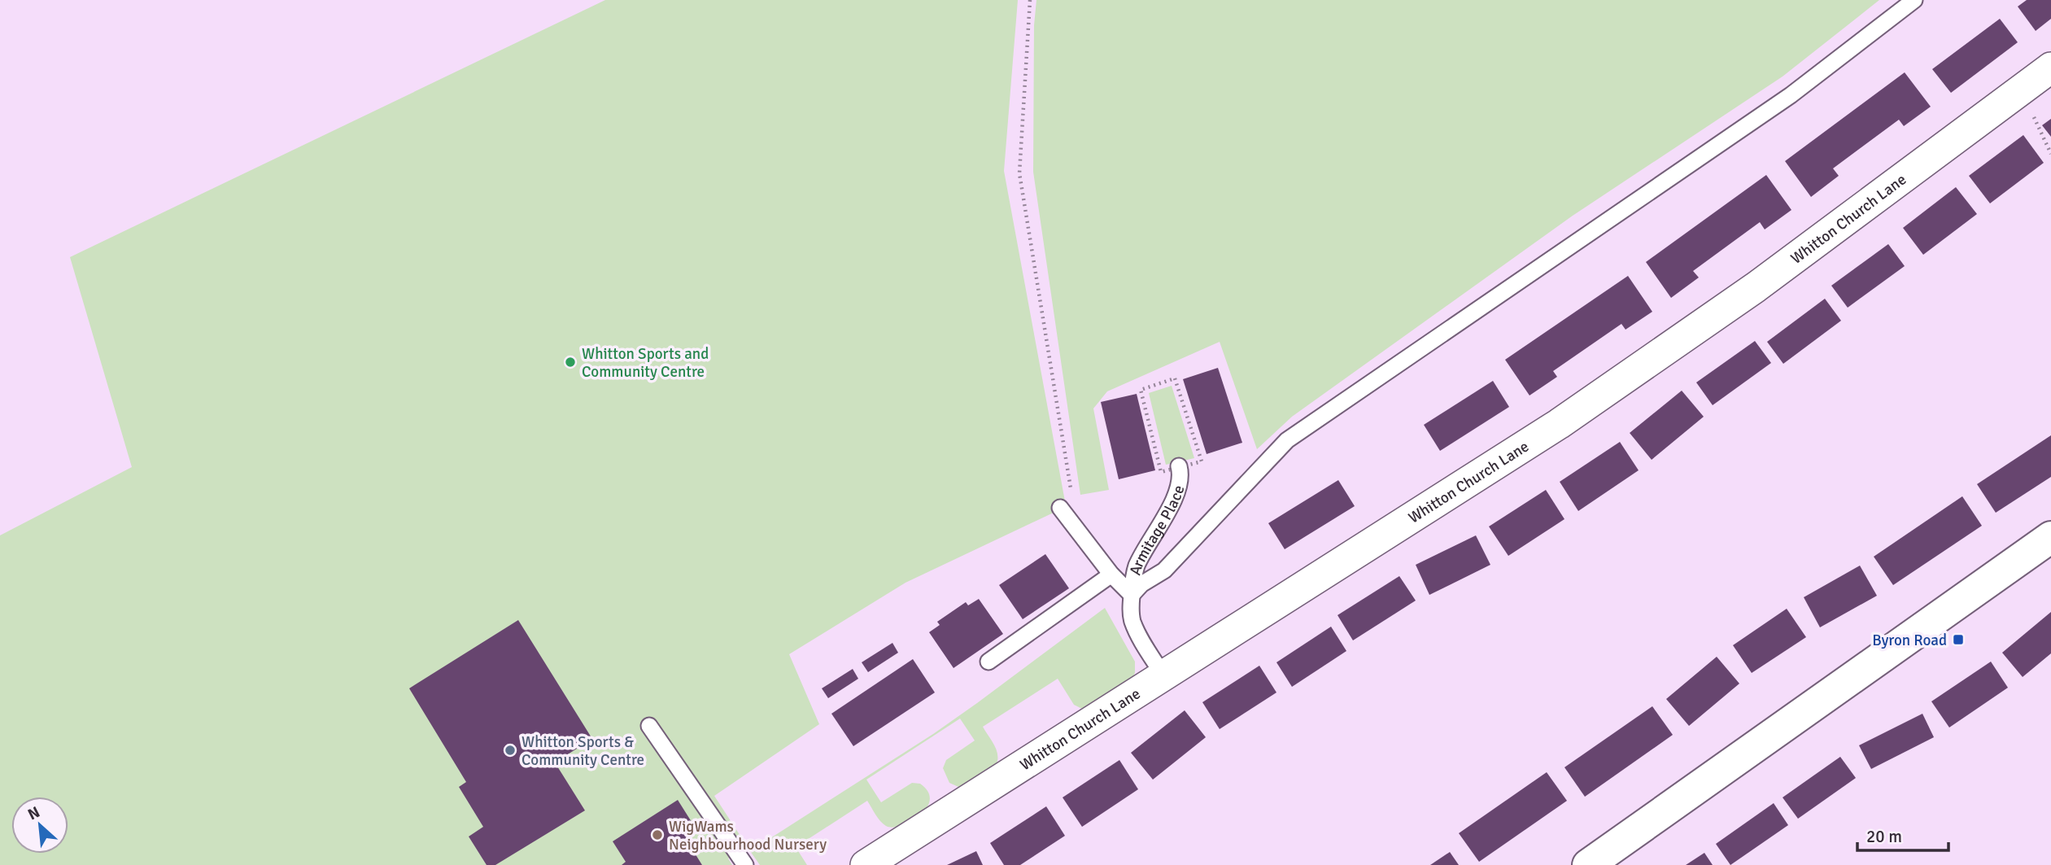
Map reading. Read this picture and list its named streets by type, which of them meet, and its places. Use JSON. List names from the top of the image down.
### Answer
{
  "streets": {
    "street": ["Whitton Church Lane"],
    "lane": ["Armitage Place"]
  },
  "crossings": [
    ["Whitton Church Lane", "Armitage Place"]
  ],
  "places": {
    "other": ["Whitton Sports and Community Centre", "Whitton Sports & Community Centre", "WigWams Neighbourhood Nursery"],
    "transit": ["Byron Road"]
  },
  "scale_bar": "20 m",
  "north": "top left"
}
